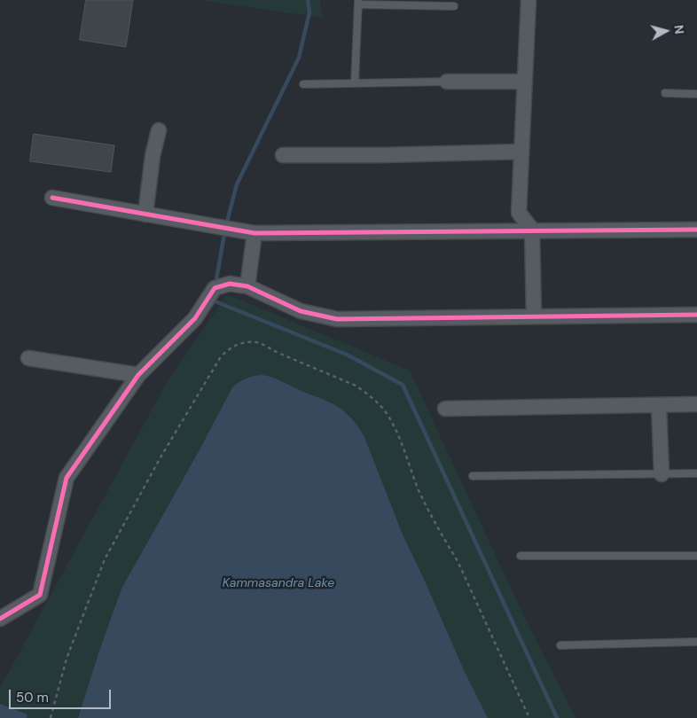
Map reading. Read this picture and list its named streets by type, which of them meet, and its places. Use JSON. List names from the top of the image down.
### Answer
{
  "water": ["Kammasandra Lake"],
  "scale_bar": "50 m",
  "north": "right"
}
